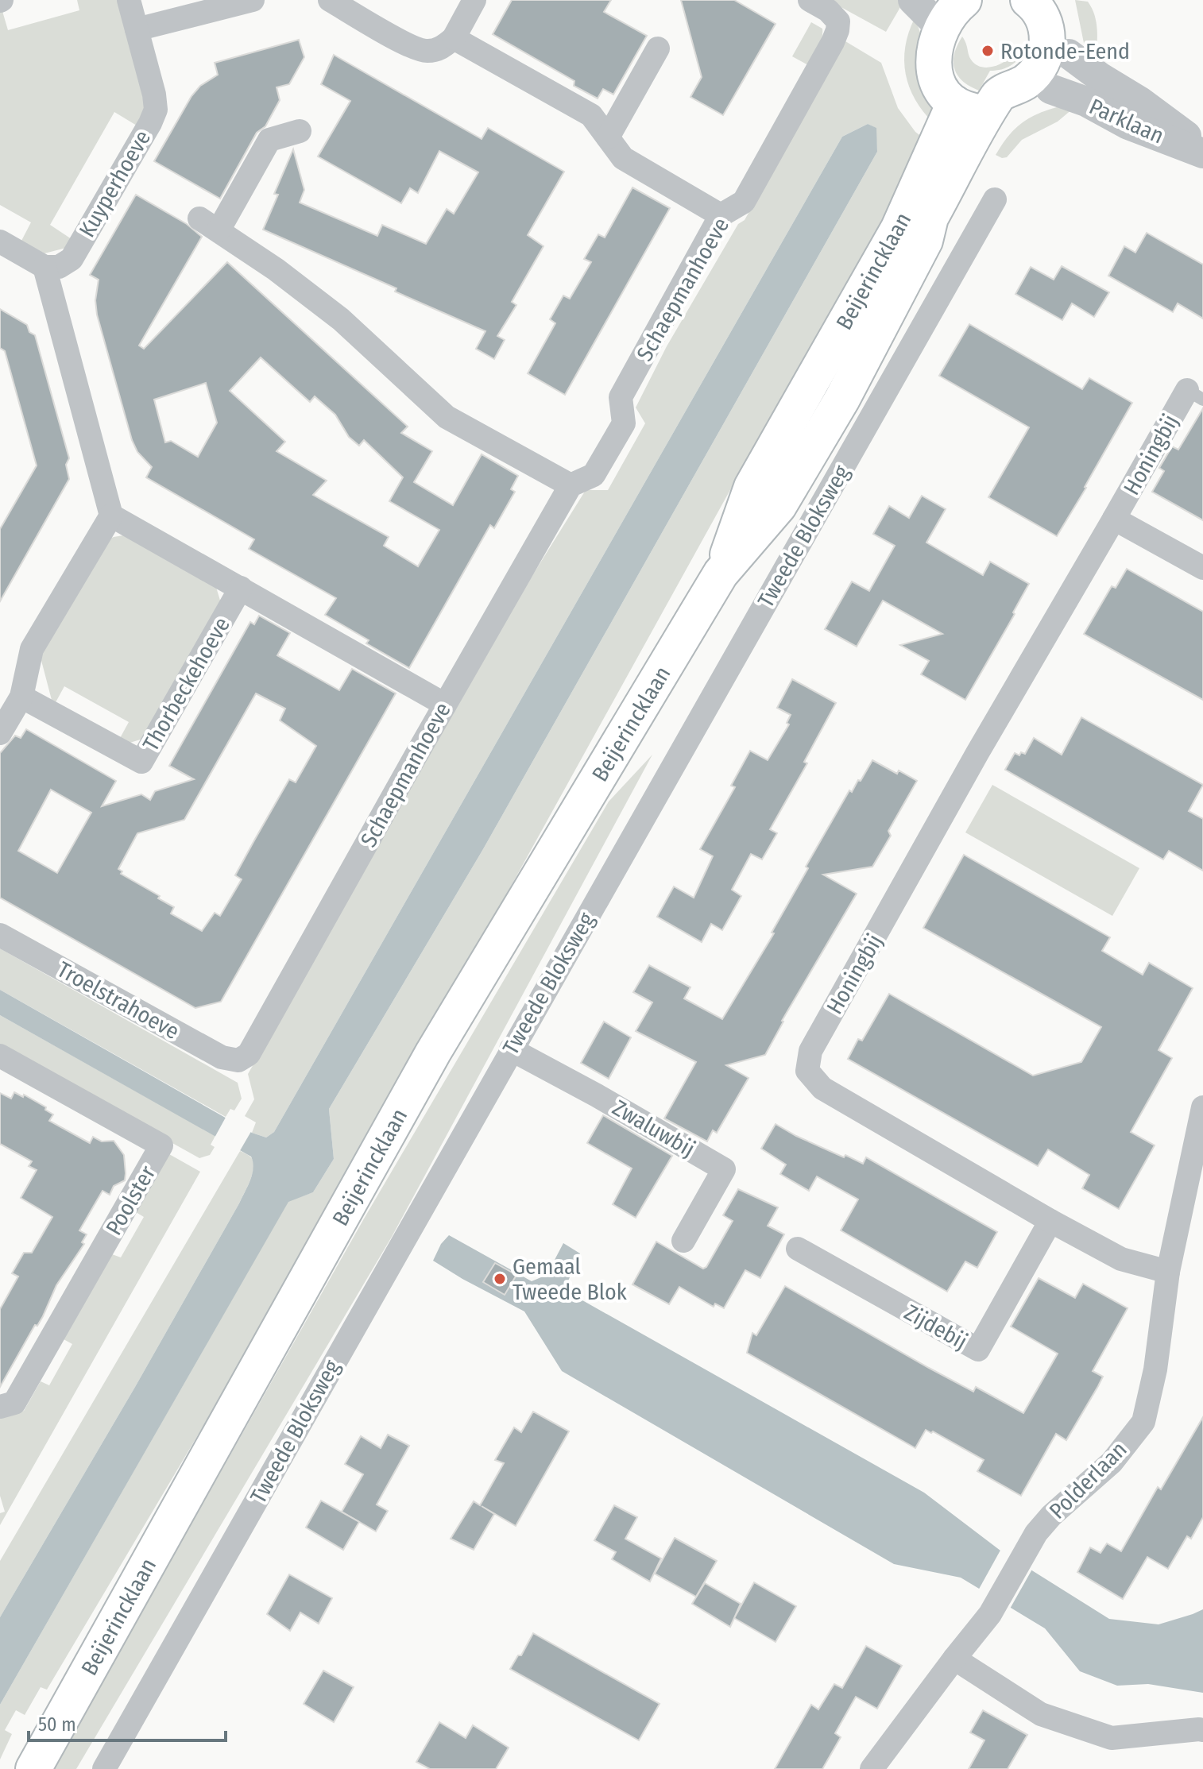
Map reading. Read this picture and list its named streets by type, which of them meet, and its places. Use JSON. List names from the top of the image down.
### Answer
{
  "streets": {
    "main road": ["Beijerincklaan"],
    "street": [
      "Parklaan",
      "Kuyperhoeve",
      "Schaepmanhoeve",
      "Honingbij",
      "Tweede Bloksweg",
      "Thorbeckehoeve",
      "Troelstrahoeve",
      "Zwaluwbij",
      "Poolster",
      "Zijdebij",
      "Polderlaan"
    ]
  },
  "crossings": [
    ["Parklaan", "Beijerincklaan"],
    ["Schaepmanhoeve", "Troelstrahoeve"],
    ["Honingbij", "Zijdebij"],
    ["Honingbij", "Polderlaan"],
    ["Tweede Bloksweg", "Zwaluwbij"]
  ],
  "places": ["Rotonde-Eend", "Gemaal Tweede Blok"],
  "scale_bar": "50 m"
}
